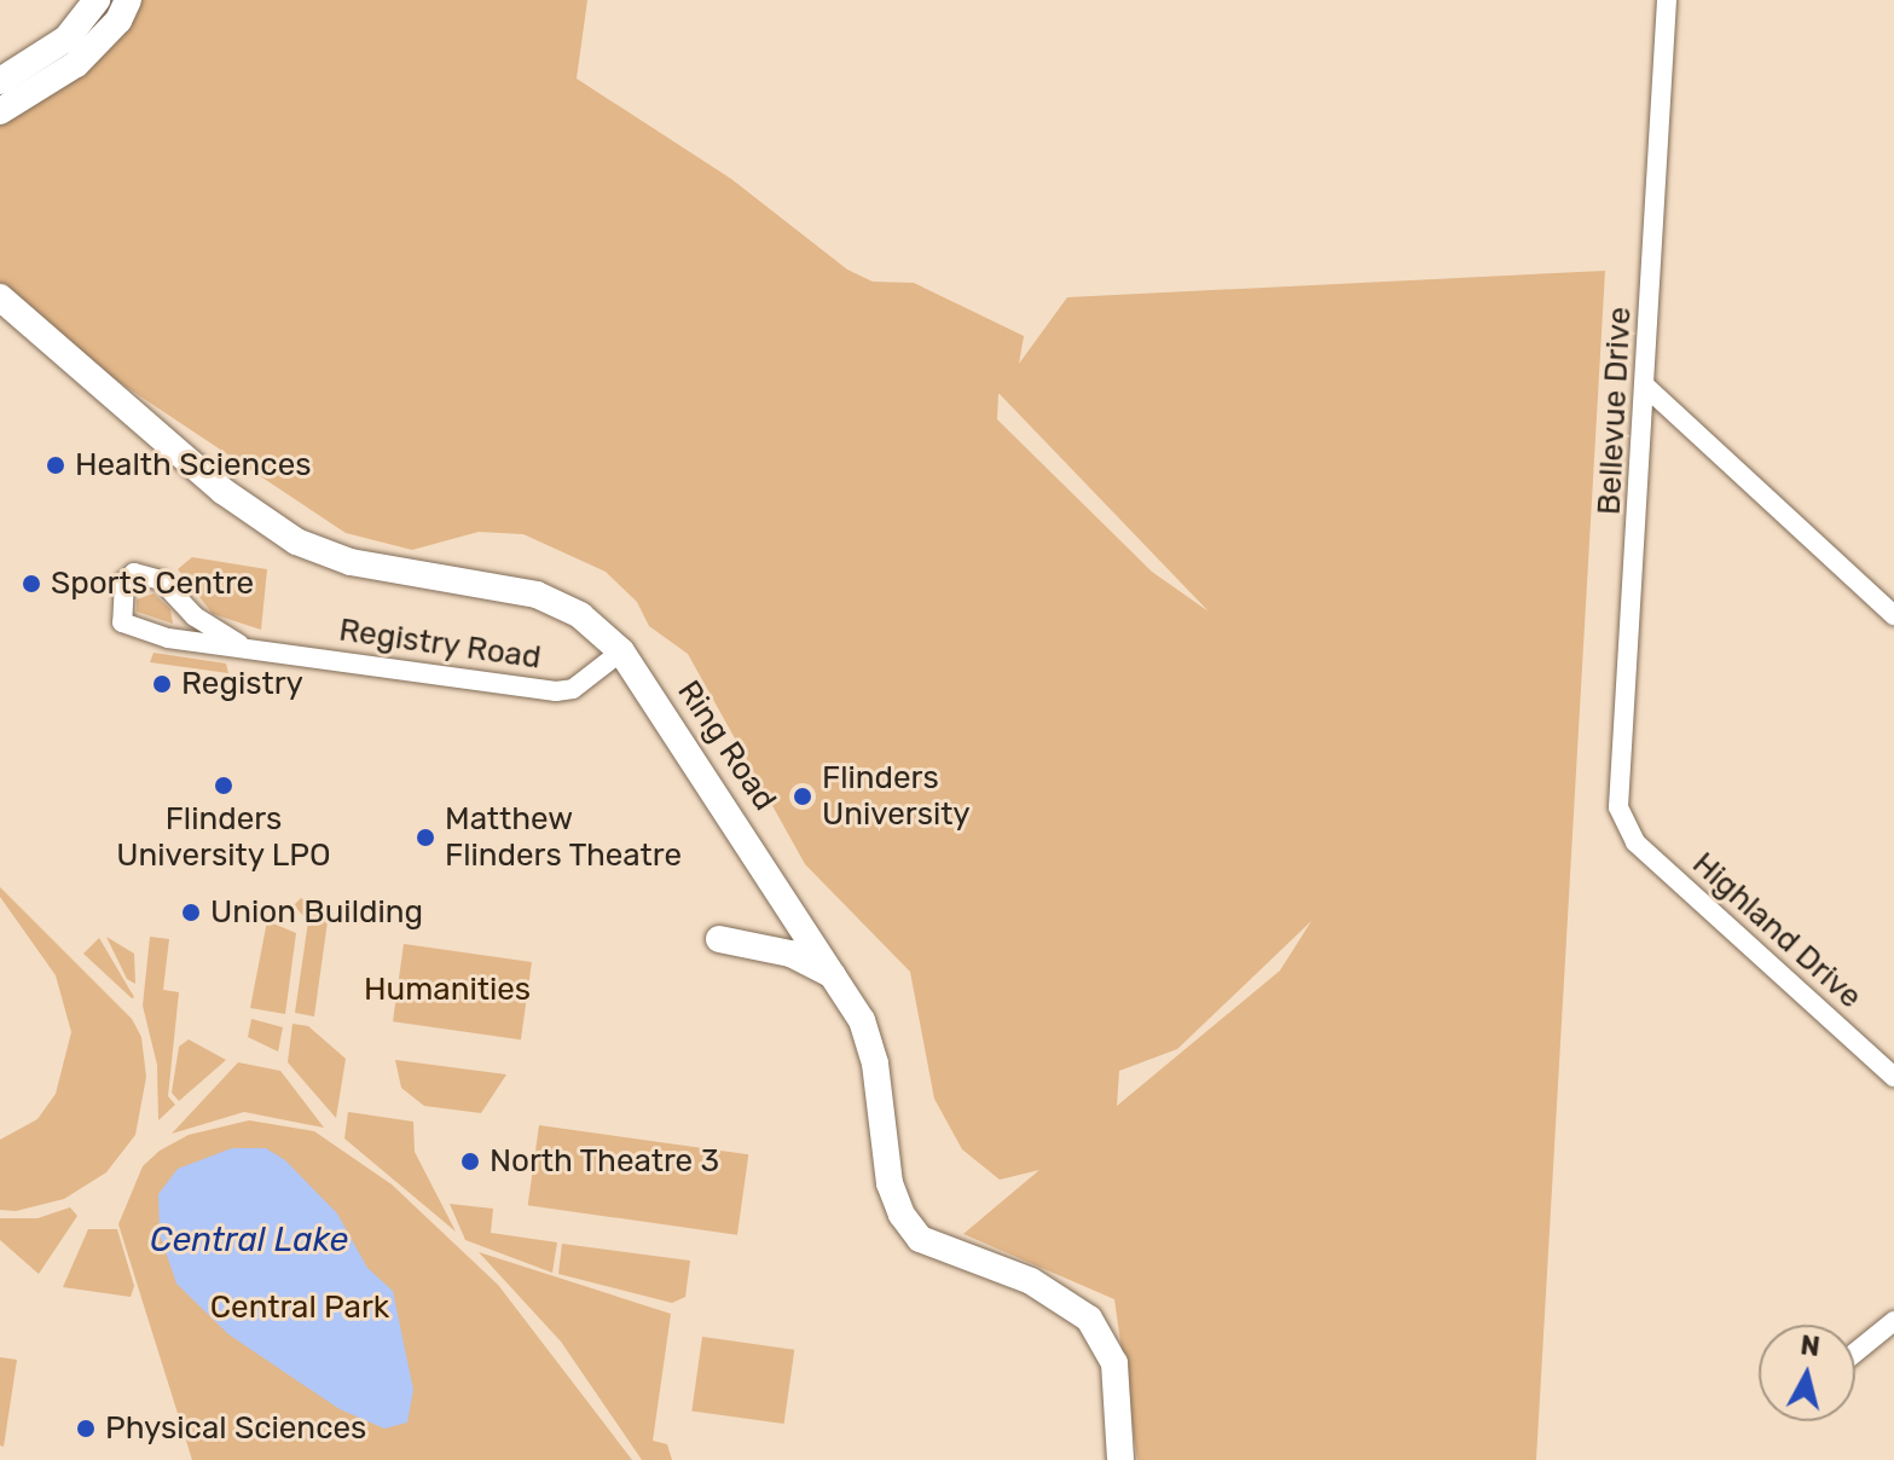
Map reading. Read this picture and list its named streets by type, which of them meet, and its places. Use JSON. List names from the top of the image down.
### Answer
{
  "streets": {
    "street": [
      "Bellevue Drive",
      "Registry Road",
      "Ring Road",
      "Highland Drive"
    ]
  },
  "crossings": [
    ["Bellevue Drive", "Highland Drive"],
    ["Registry Road", "Ring Road"]
  ],
  "water": ["Central Lake"],
  "parks": ["Humanities", "Central Park"],
  "places": [
    "Health Sciences",
    "Sports Centre",
    "Registry",
    "Flinders University LPO",
    "Flinders University",
    "Matthew Flinders Theatre",
    "Union Building",
    "North Theatre 3",
    "Physical Sciences"
  ],
  "north": "top"
}
